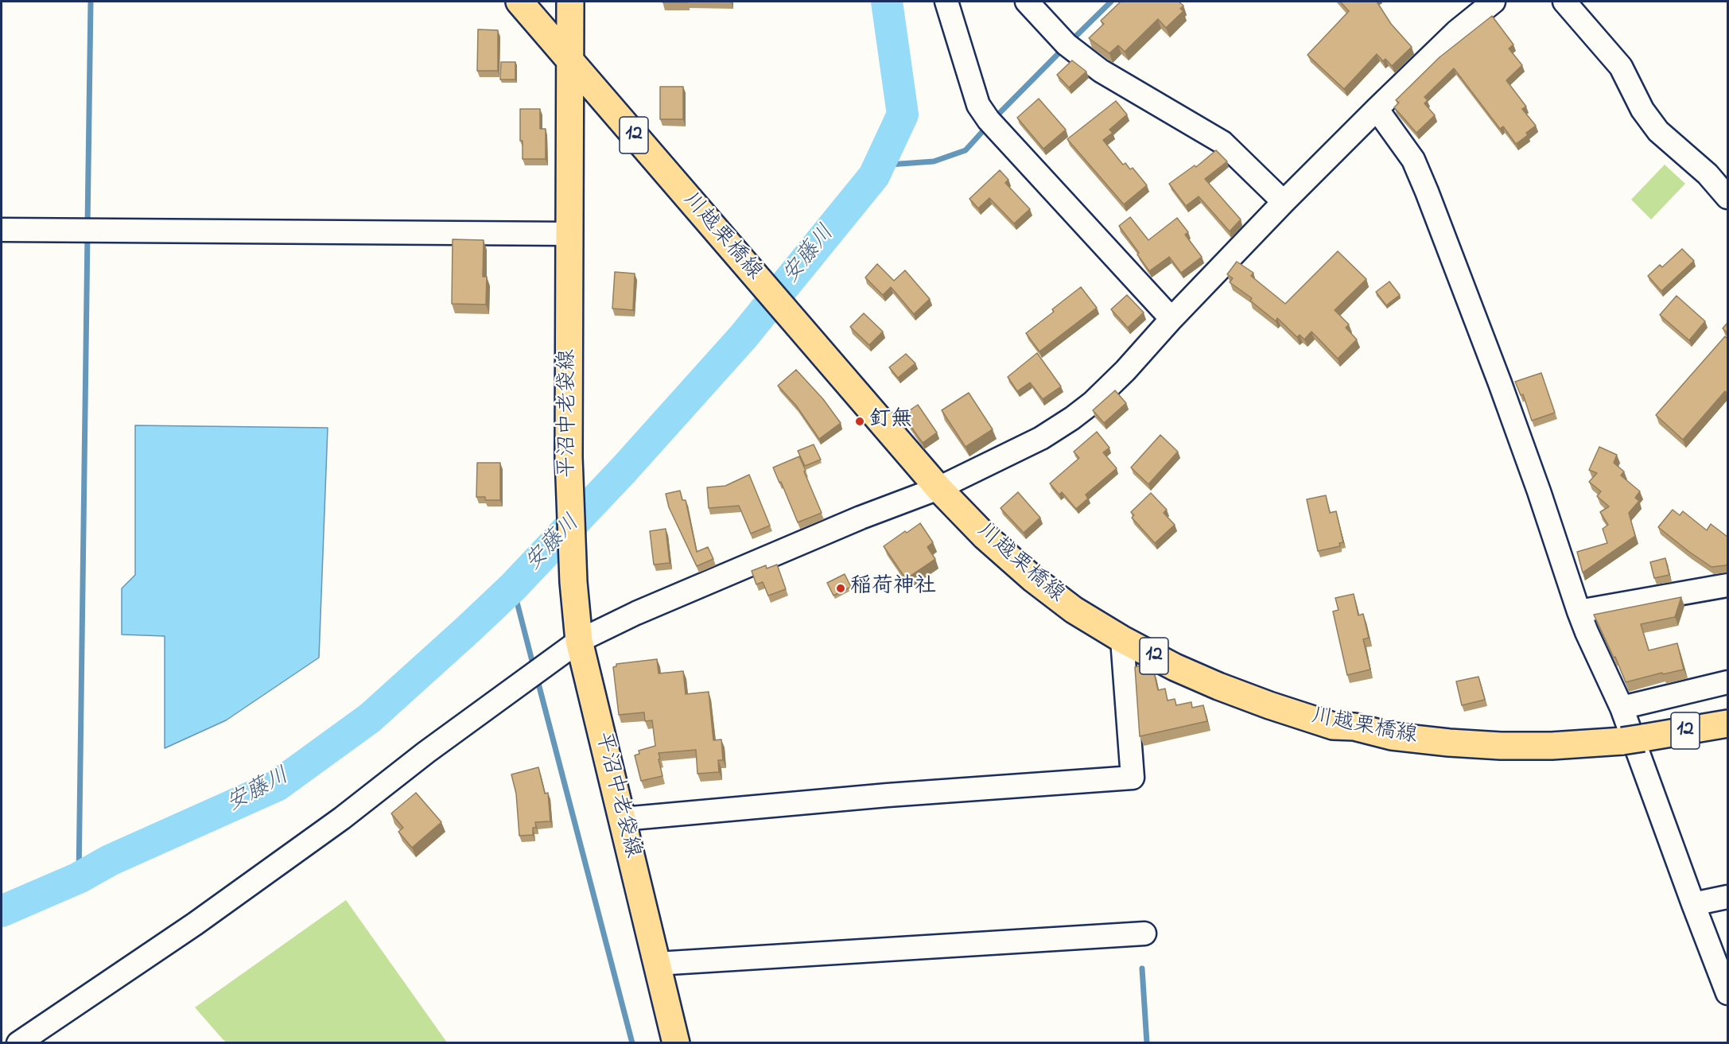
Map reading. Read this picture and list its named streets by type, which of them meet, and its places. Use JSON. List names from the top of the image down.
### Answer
{
  "streets": {
    "main road": ["12", "川越栗橋線", "平沼中老袋線"]
  },
  "crossings": [
    ["川越栗橋線", "平沼中老袋線"]
  ],
  "water": ["安藤川"],
  "places": ["釘無", "稲荷神社"]
}
